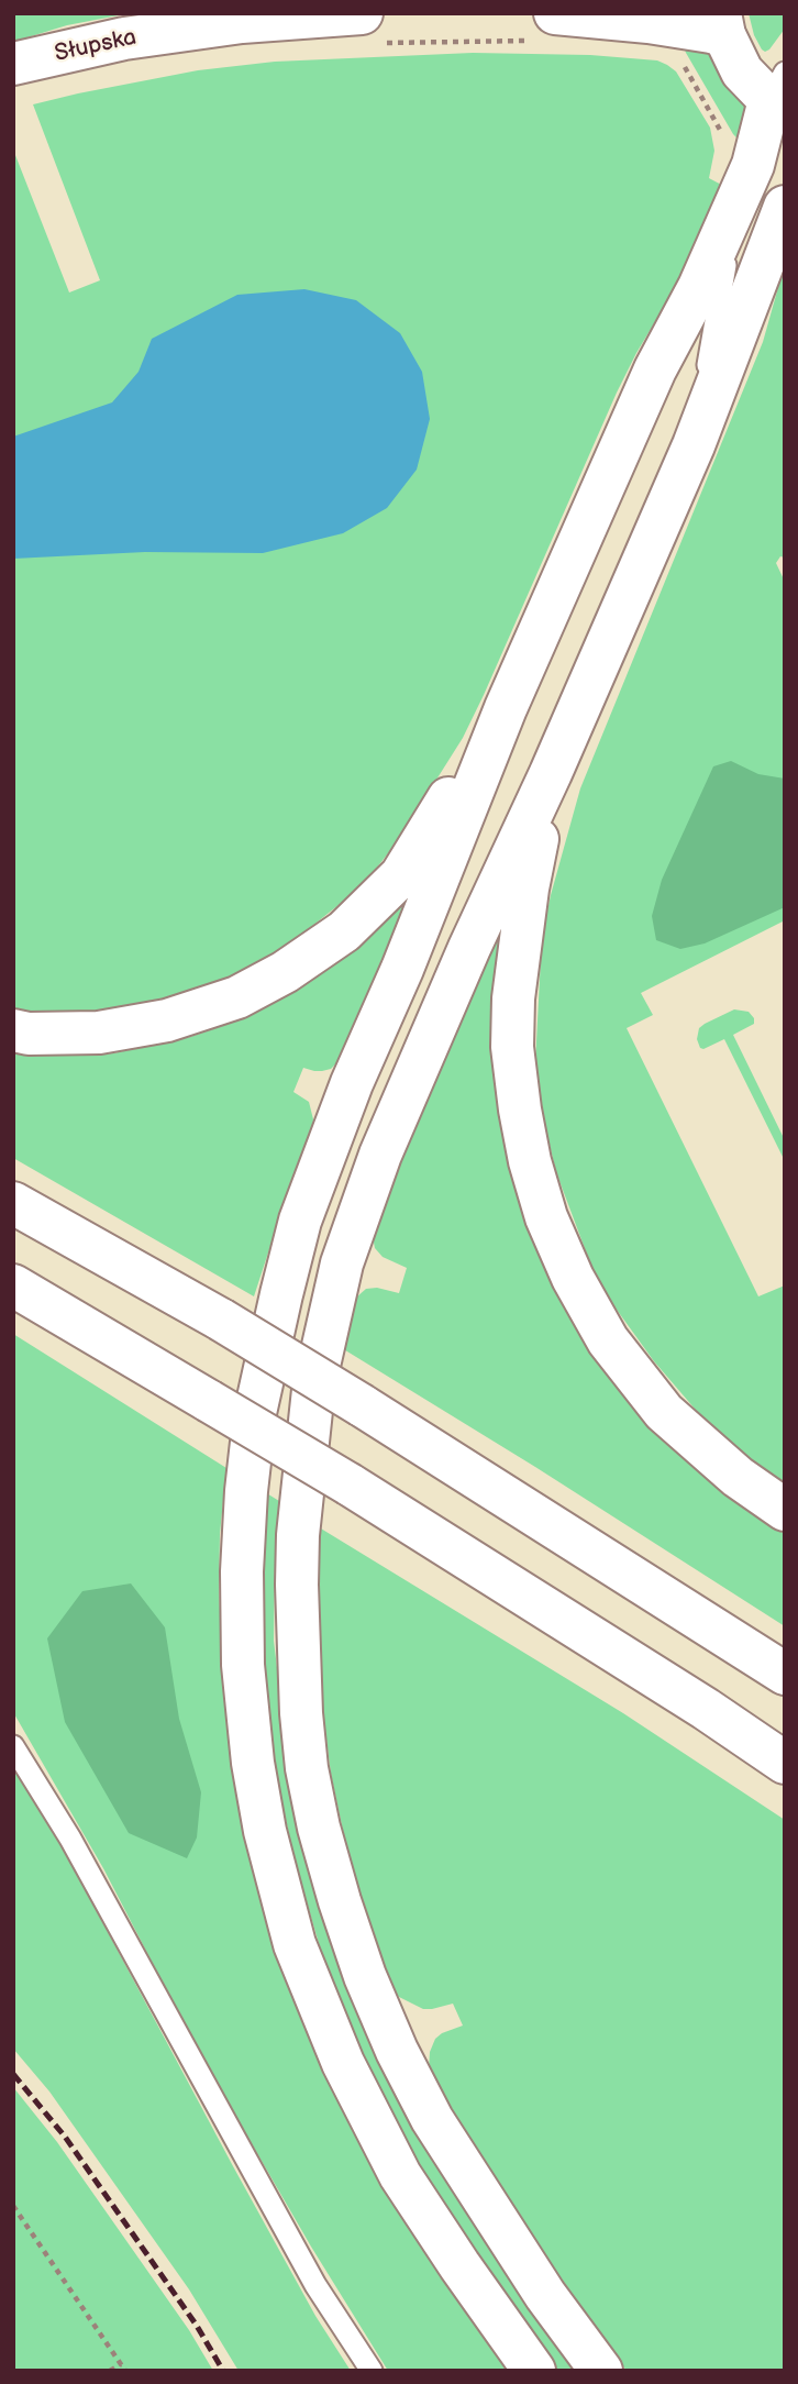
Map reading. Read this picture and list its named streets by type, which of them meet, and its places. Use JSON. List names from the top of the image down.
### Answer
{
  "streets": {
    "main road": ["Słupska"]
  }
}
